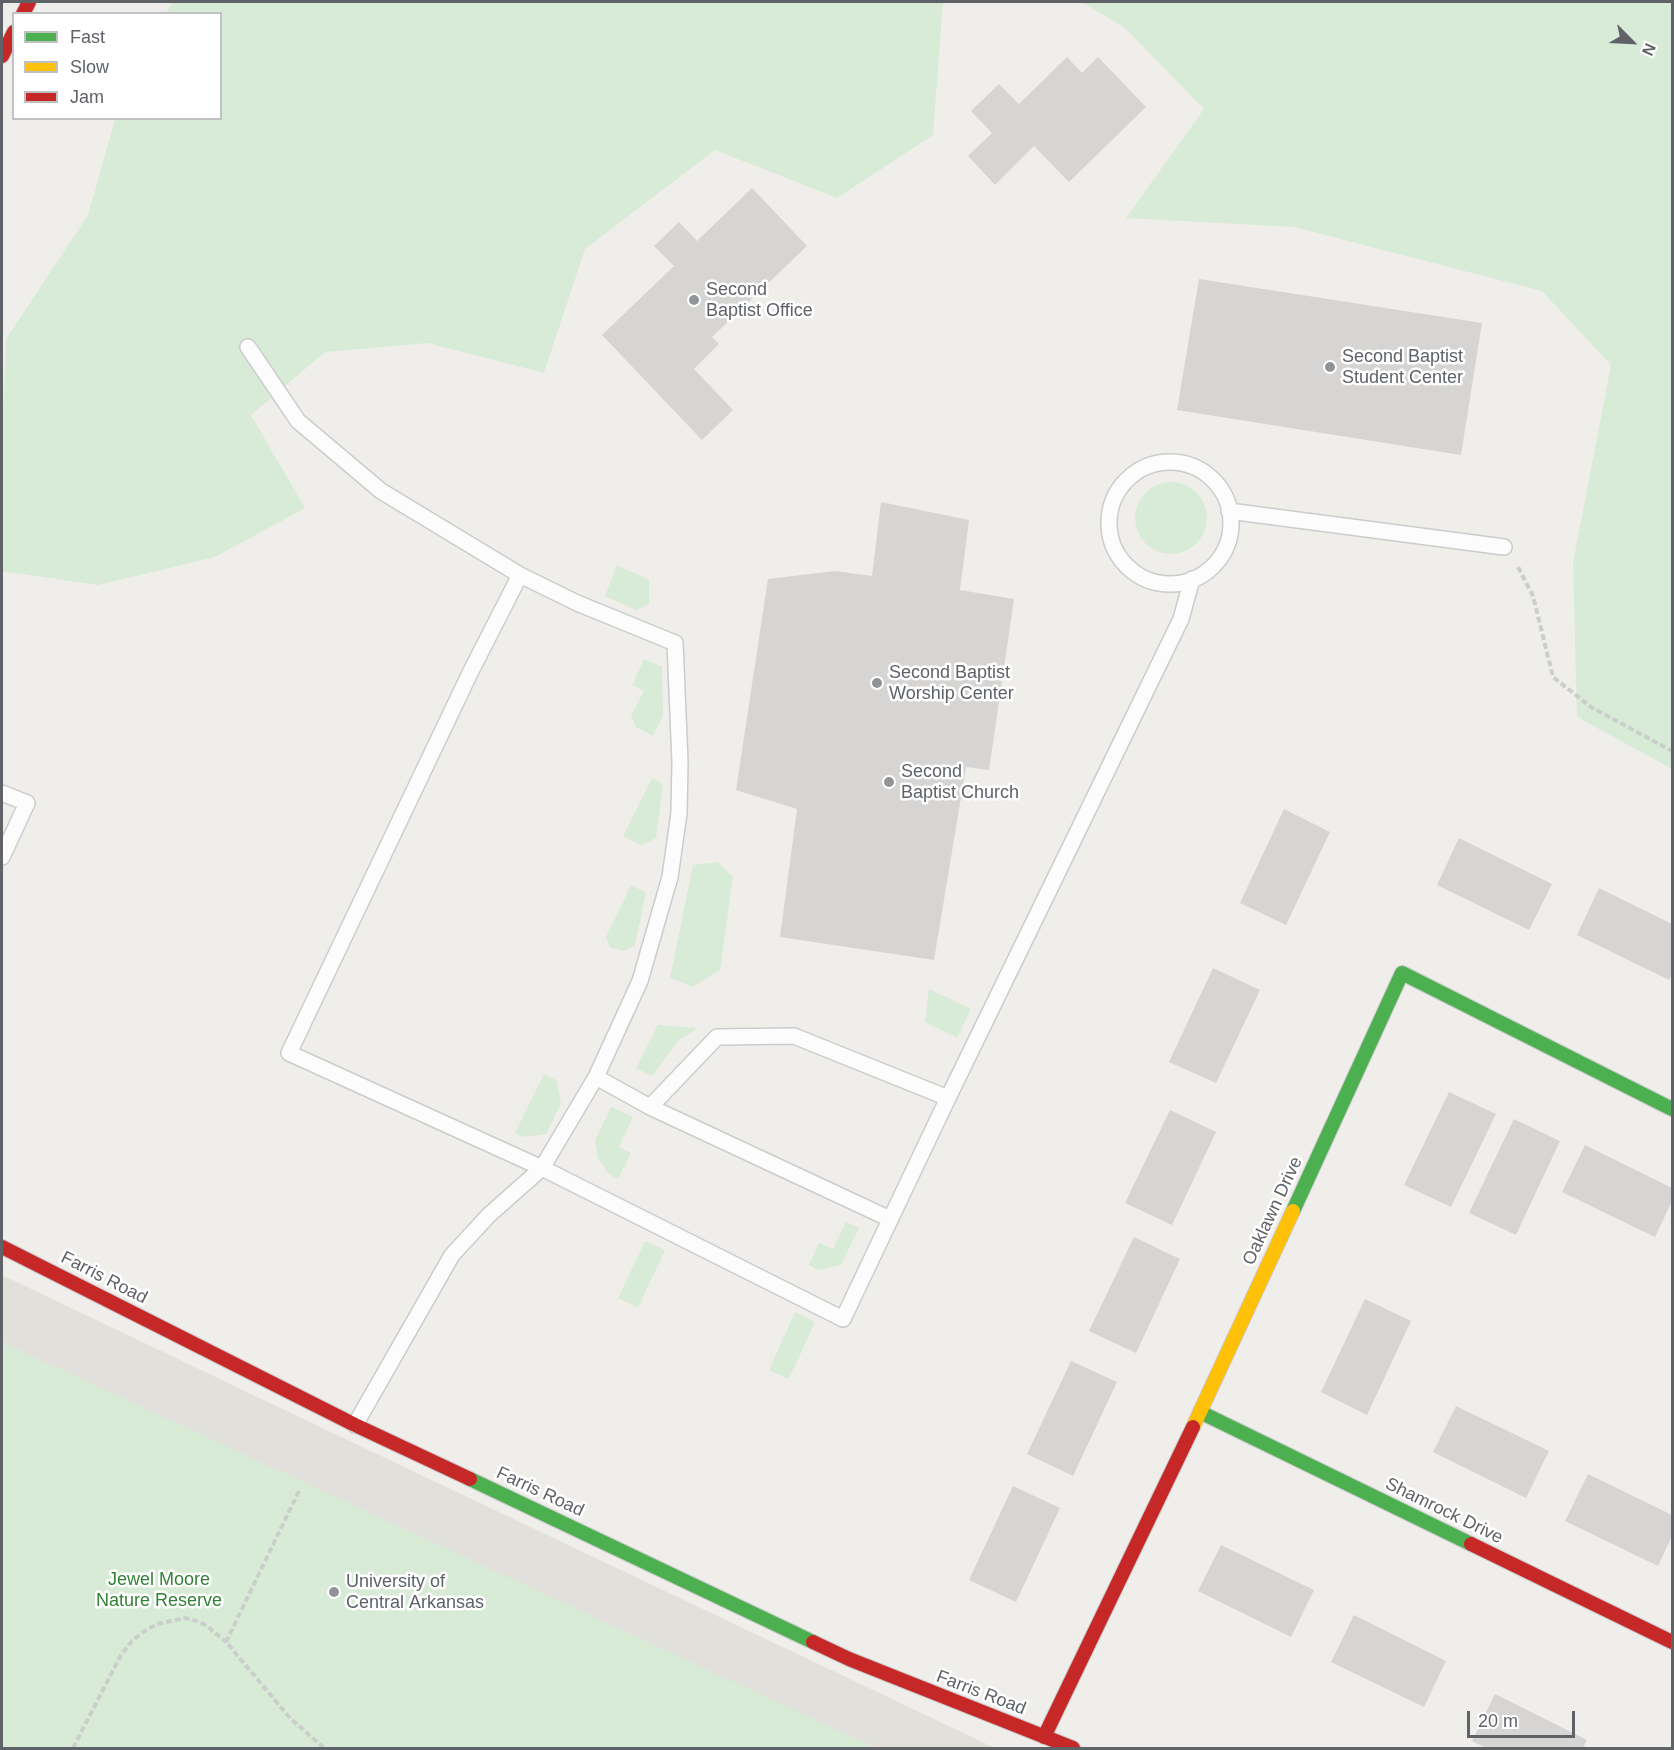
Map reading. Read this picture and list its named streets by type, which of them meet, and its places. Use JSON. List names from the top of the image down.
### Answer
{
  "streets": {
    "street": ["Oaklawn Drive", "Farris Road", "Shamrock Drive"]
  },
  "crossings": [
    ["Oaklawn Drive", "Farris Road"],
    ["Oaklawn Drive", "Shamrock Drive"]
  ],
  "parks": ["Jewel Moore Nature Reserve"],
  "places": [
    "Second Baptist Office",
    "Second Baptist Student Center",
    "Second Baptist Worship Center",
    "Second Baptist Church",
    "University of Central Arkansas"
  ],
  "legend": ["Fast", "Slow", "Jam"],
  "scale_bar": "20 m",
  "north": "bottom right"
}
